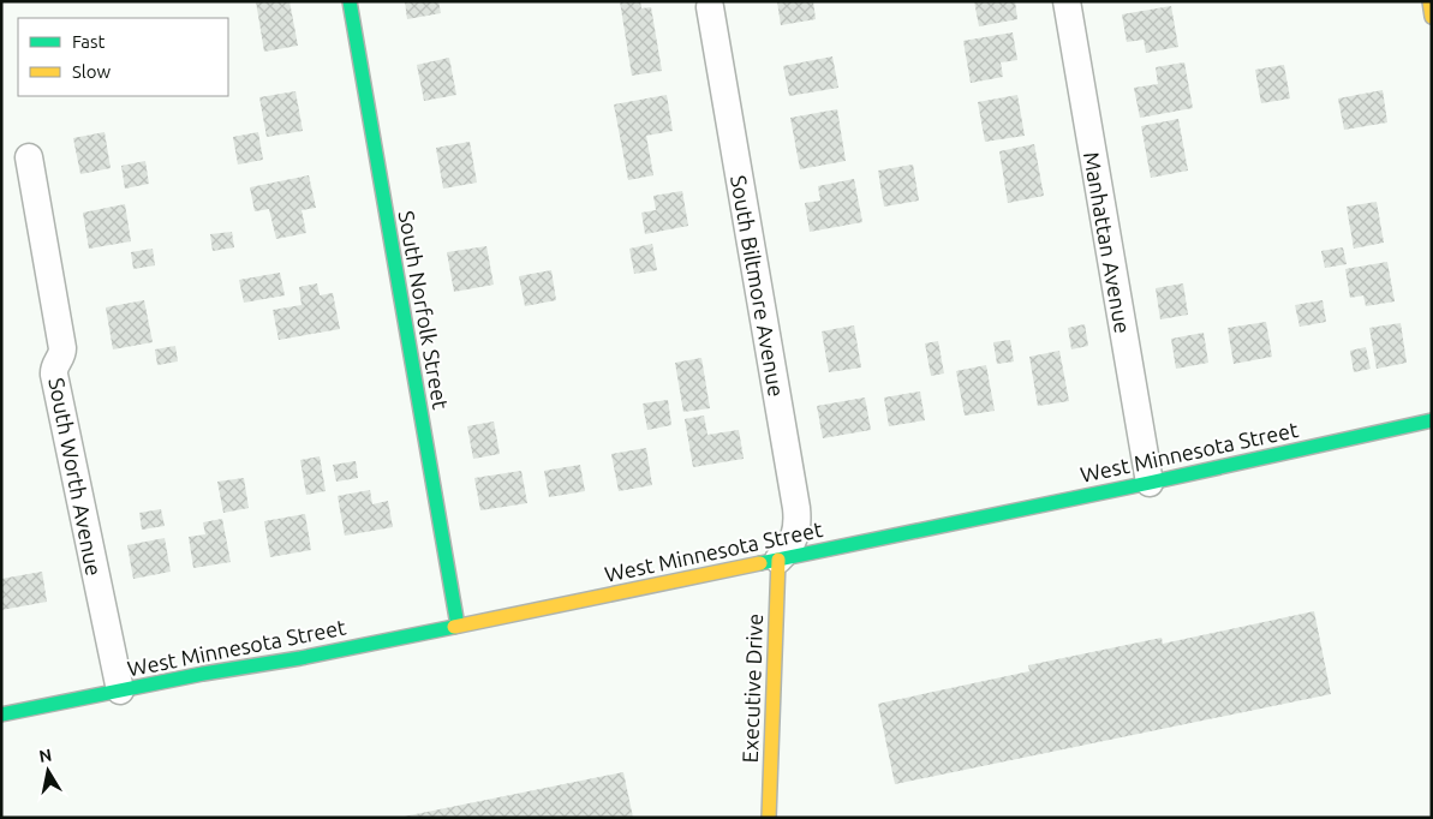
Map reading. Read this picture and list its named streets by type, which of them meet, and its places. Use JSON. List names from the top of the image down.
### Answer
{
  "streets": {
    "street": [
      "Manhattan Avenue",
      "South Biltmore Avenue",
      "South Norfolk Street",
      "West Minnesota Street",
      "South Worth Avenue",
      "Executive Drive"
    ]
  },
  "crossings": [
    ["Manhattan Avenue", "West Minnesota Street"],
    ["South Biltmore Avenue", "West Minnesota Street"],
    ["South Biltmore Avenue", "Executive Drive"],
    ["South Norfolk Street", "West Minnesota Street"],
    ["West Minnesota Street", "South Worth Avenue"],
    ["West Minnesota Street", "Executive Drive"]
  ],
  "legend": ["Fast", "Slow"],
  "north": "top"
}
